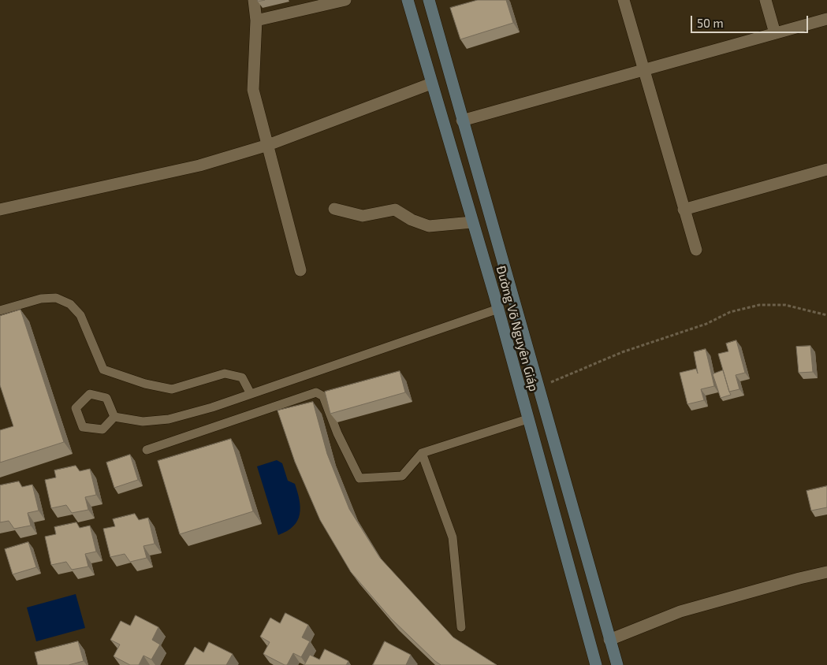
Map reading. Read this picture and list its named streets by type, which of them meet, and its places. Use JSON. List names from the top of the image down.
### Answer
{
  "streets": {
    "main road": ["Đường Võ Nguyên Giáp"]
  },
  "scale_bar": "50 m"
}
